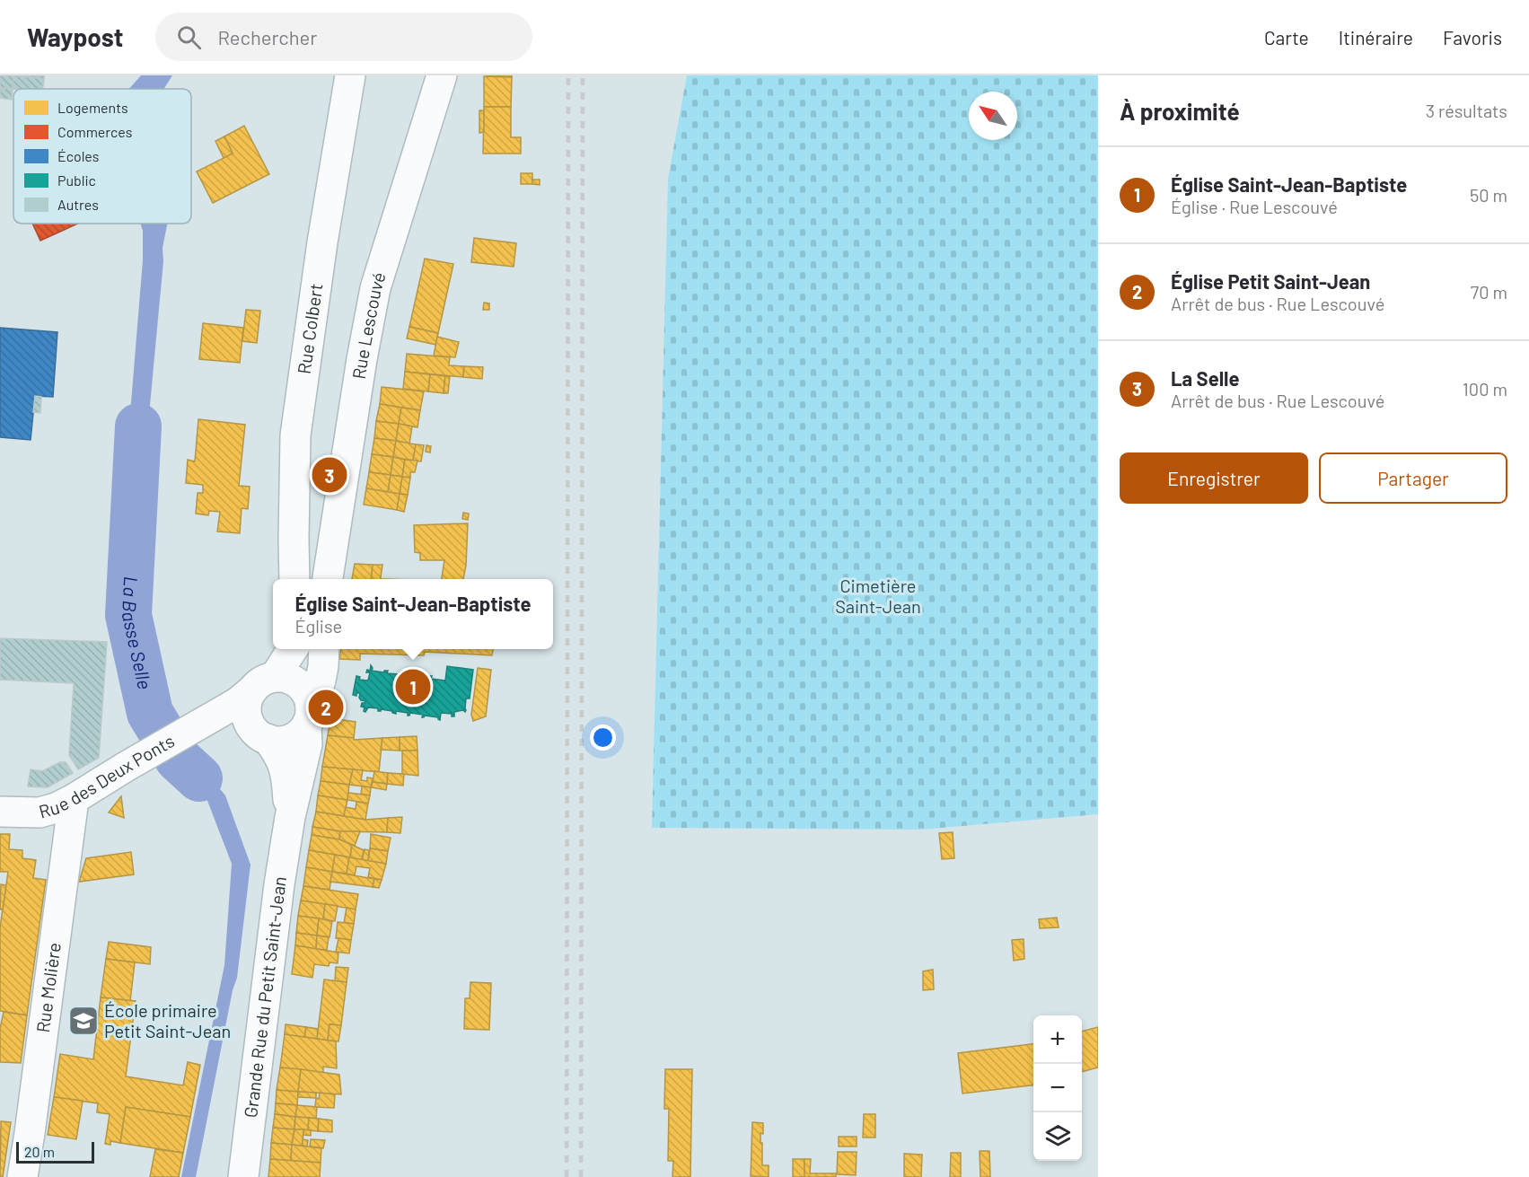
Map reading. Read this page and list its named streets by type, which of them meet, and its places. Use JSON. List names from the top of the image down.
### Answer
{
  "streets": {
    "street": [
      "Rue Lescouvé",
      "Rue Colbert",
      "Rue des Deux Ponts",
      "Rue Molière",
      "Grande Rue du Petit Saint-Jean"
    ]
  },
  "crossings": [
    ["Rue des Deux Ponts", "Rue Molière"],
    ["Rue des Deux Ponts", "Grande Rue du Petit Saint-Jean"]
  ],
  "water": ["La Basse Selle"],
  "parks": ["Cimetière Saint-Jean"],
  "places": {
    "school or university": ["École primaire Petit Saint-Jean"]
  },
  "legend": [
    "Logements",
    "Commerces",
    "Écoles",
    "Public",
    "Autres"
  ],
  "scale_bar": "20 m",
  "north": "top left",
  "page": {
    "header": "Waypost",
    "search": "Rechercher",
    "nav": ["Carte", "Itinéraire", "Favoris"],
    "heading": ["À proximité", "3 résultats"],
    "list": [
      {
        "mark": "1",
        "name": "Église Saint-Jean-Baptiste",
        "note": "Église · Rue Lescouvé",
        "value": "50 m"
      },
      {
        "mark": "2",
        "name": "Église Petit Saint-Jean",
        "note": "Arrêt de bus · Rue Lescouvé",
        "value": "70 m"
      },
      {
        "mark": "3",
        "name": "La Selle",
        "note": "Arrêt de bus · Rue Lescouvé",
        "value": "100 m"
      }
    ],
    "buttons": ["Enregistrer", "Partager"],
    "pins": ["3", "1", "2"],
    "popup": ["Église Saint-Jean-Baptiste", "Église"],
    "map_buttons": ["+", "−"],
    "scale": "20 m"
  }
}
